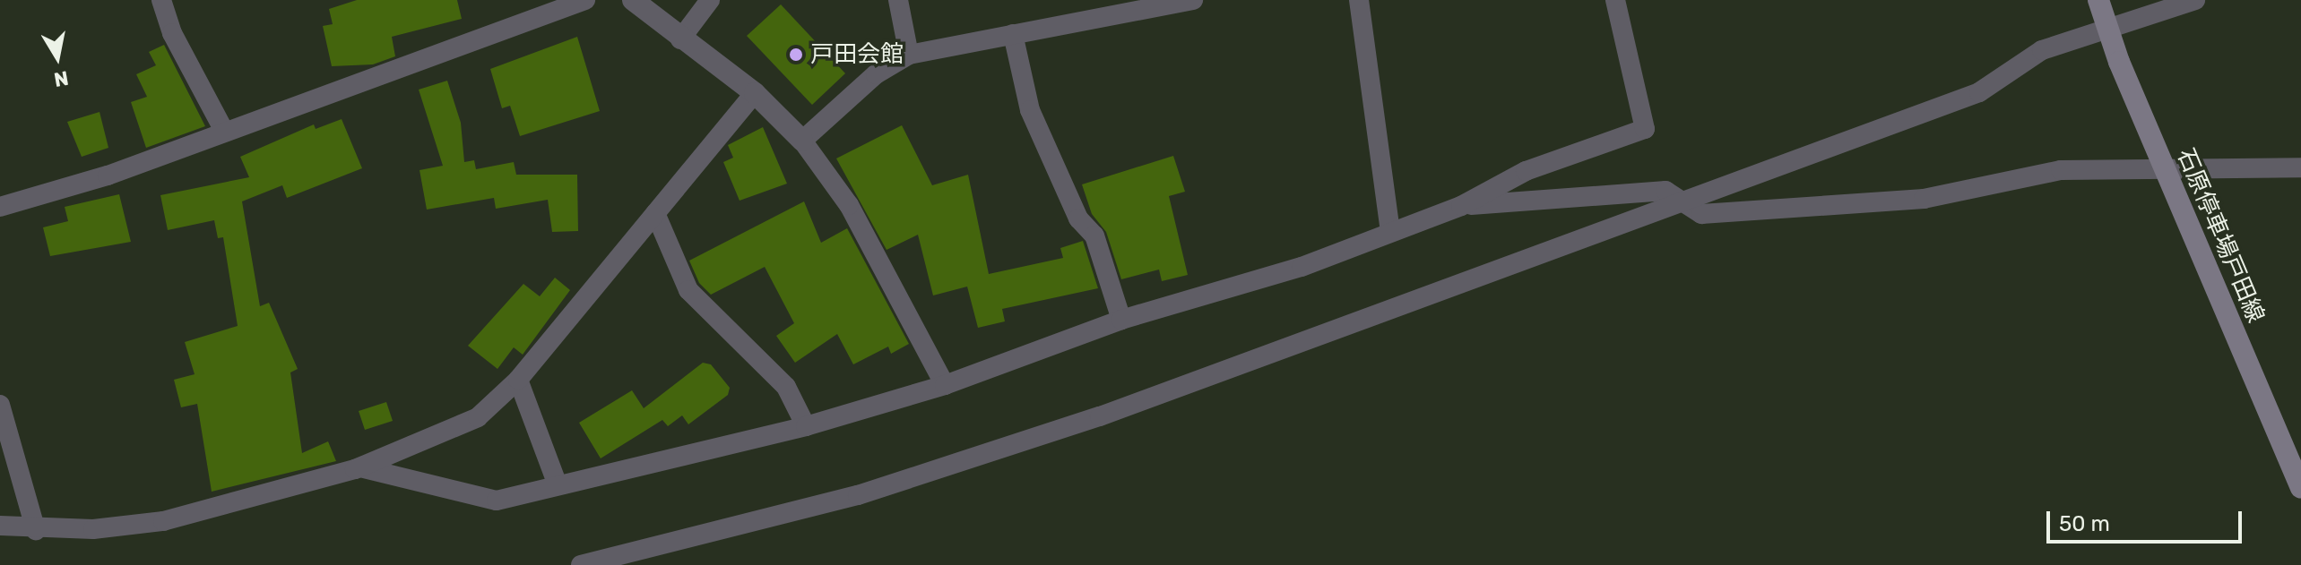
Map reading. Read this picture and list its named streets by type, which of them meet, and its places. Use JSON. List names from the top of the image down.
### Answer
{
  "streets": {
    "main road": ["石原停車場戸田線"]
  },
  "places": ["戸田会館"],
  "scale_bar": "50 m",
  "north": "bottom"
}
